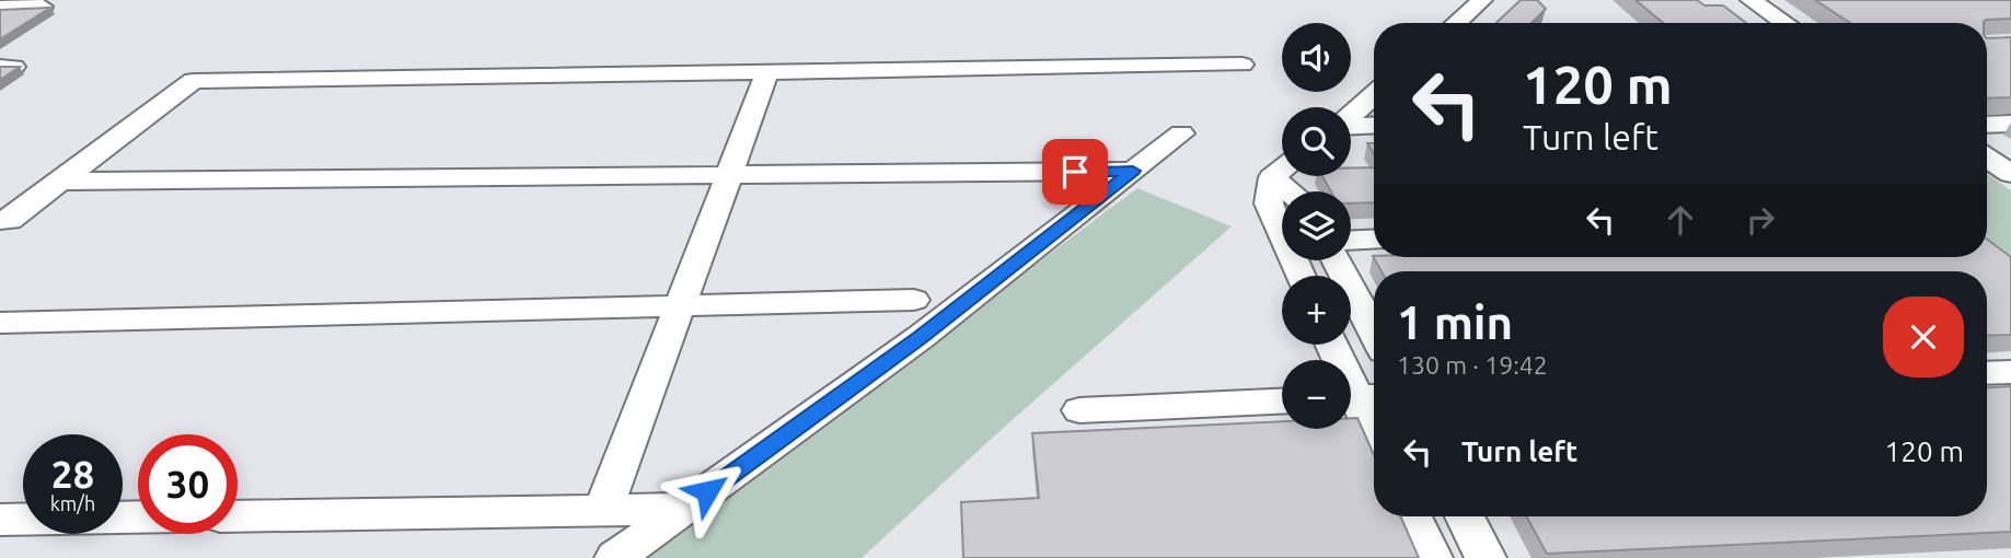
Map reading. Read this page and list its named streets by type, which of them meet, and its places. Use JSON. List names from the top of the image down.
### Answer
{
  "page": {
    "map_buttons": ["+", "−"],
    "turn": ["120 m", "Turn left"],
    "heading": ["1 min", "130 m · 19:42"],
    "list": [
      {
        "name": "Turn left",
        "value": "120 m"
      }
    ],
    "speed": "28 km/h",
    "limit": "30"
  }
}
